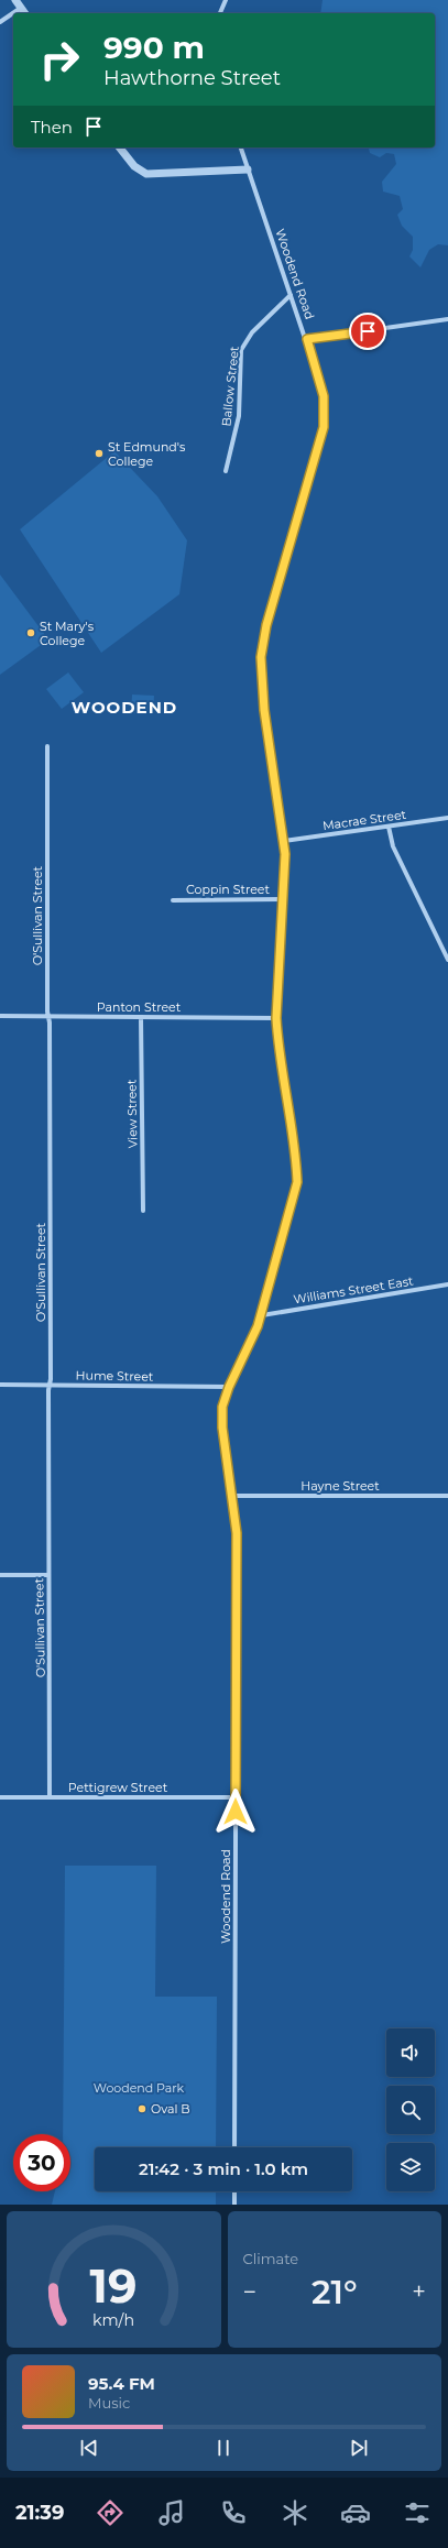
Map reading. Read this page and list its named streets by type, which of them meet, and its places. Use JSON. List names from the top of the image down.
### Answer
{
  "streets": {
    "street": [
      "Woodend Road",
      "Ballow Street",
      "Macrae Street",
      "Coppin Street",
      "O'Sullivan Street",
      "Panton Street",
      "View Street",
      "Williams Street East",
      "Hume Street",
      "Hayne Street",
      "Pettigrew Street"
    ]
  },
  "crossings": [
    ["Woodend Road", "Ballow Street"],
    ["Woodend Road", "Macrae Street"],
    ["Woodend Road", "Coppin Street"],
    ["Woodend Road", "Panton Street"],
    ["Woodend Road", "Williams Street East"],
    ["Woodend Road", "Hume Street"],
    ["Woodend Road", "Hayne Street"],
    ["Woodend Road", "Pettigrew Street"],
    ["O'Sullivan Street", "Panton Street"],
    ["O'Sullivan Street", "Hume Street"],
    ["O'Sullivan Street", "Pettigrew Street"],
    ["Panton Street", "View Street"]
  ],
  "districts": ["WOODEND"],
  "parks": ["Woodend Park"],
  "places": ["St Edmund's College", "St Mary's College", "Oval B"],
  "page": {
    "turn": ["990 m", "Hawthorne Street"],
    "then": "Then",
    "limit": "30",
    "trip": "21:42 · 3 min · 1.0 km",
    "tile": "Climate",
    "heat": ["−", "21°", "+"],
    "song": ["95.4 FM", "Music"],
    "tabs": "21:39",
    "gauge": ["19", "km/h"]
  }
}
